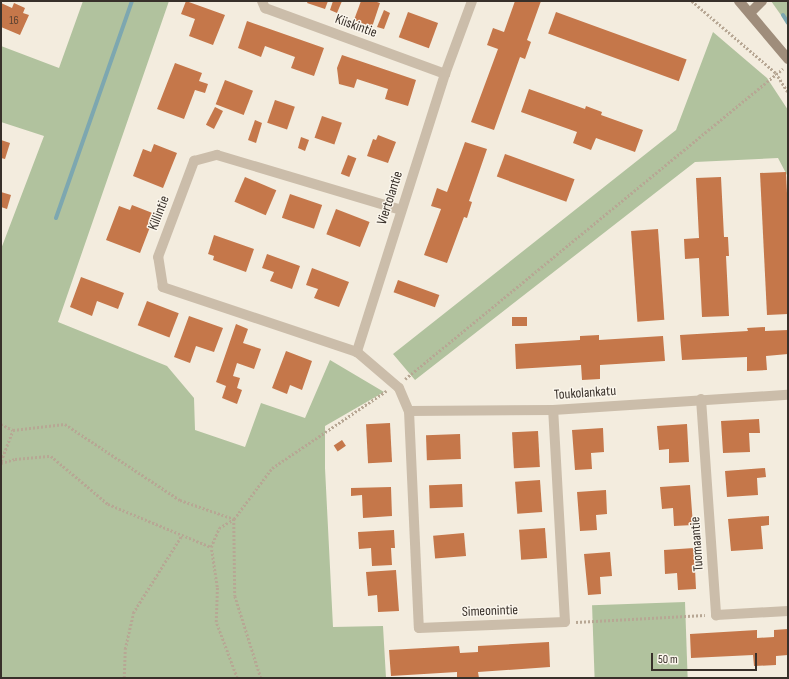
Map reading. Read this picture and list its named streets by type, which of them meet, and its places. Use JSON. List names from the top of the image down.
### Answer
{
  "streets": {
    "street": [
      "Kiiskintie",
      "Viertolantie",
      "Killintie",
      "Toukolankatu",
      "Tuomaantie",
      "Simeonintie"
    ]
  },
  "crossings": [
    ["Kiiskintie", "Viertolantie"],
    ["Viertolantie", "Killintie"],
    ["Toukolankatu", "Tuomaantie"],
    ["Toukolankatu", "Simeonintie"]
  ],
  "house_numbers": ["16"],
  "scale_bar": "50 m"
}
